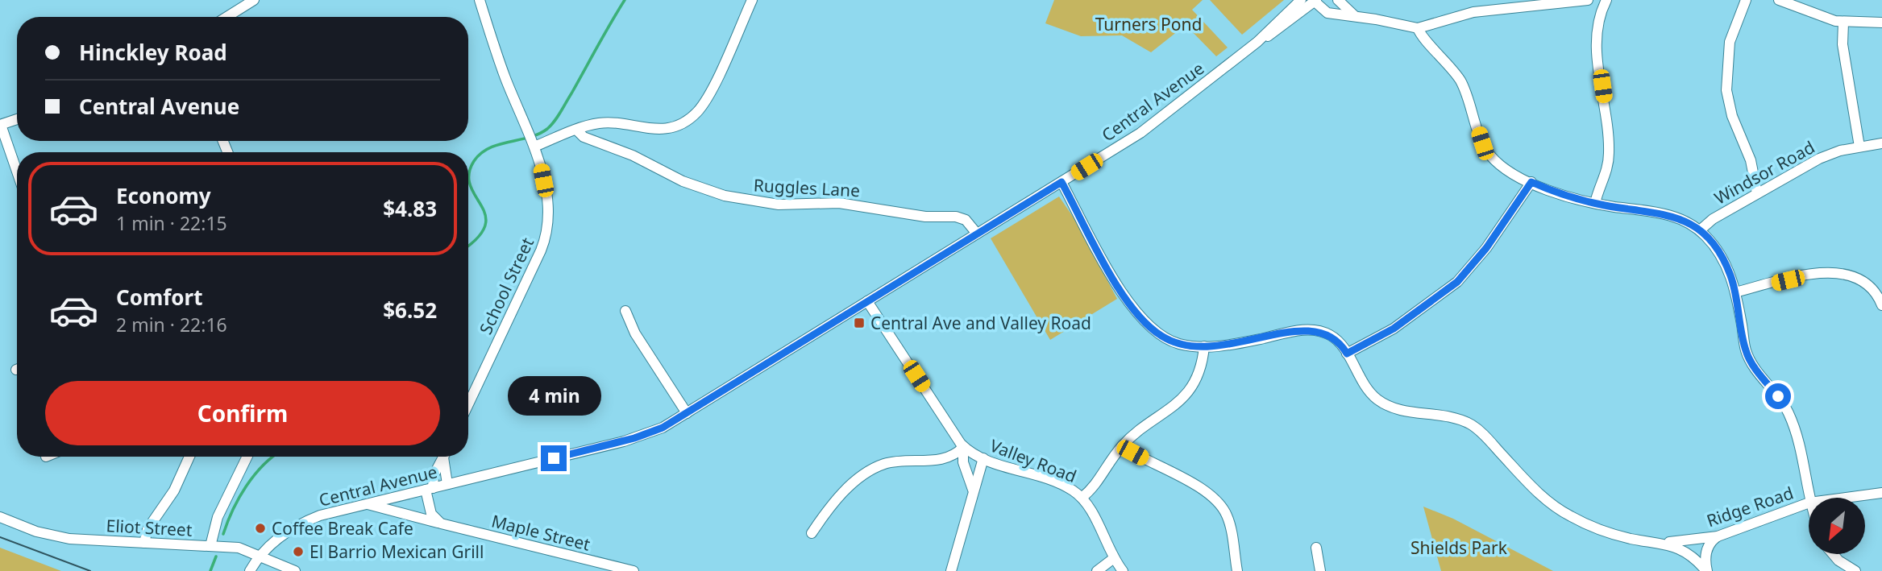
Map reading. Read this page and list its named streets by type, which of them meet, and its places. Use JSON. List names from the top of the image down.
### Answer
{
  "streets": {
    "street": [
      "Central Avenue",
      "Windsor Road",
      "Ruggles Lane",
      "School Street",
      "Valley Road",
      "Ridge Road",
      "Eliot Street",
      "Maple Street"
    ]
  },
  "crossings": [
    ["Central Avenue", "Ruggles Lane"],
    ["Central Avenue", "Valley Road"],
    ["Central Avenue", "Eliot Street"],
    ["Central Avenue", "Maple Street"]
  ],
  "parks": ["Turners Pond", "Shields Park"],
  "places": {
    "transit": ["Central Ave and Valley Road"],
    "other": ["Coffee Break Cafe", "El Barrio Mexican Grill"]
  },
  "north": "bottom left",
  "page": {
    "banner": ["Hinckley Road", "Central Avenue"],
    "list": [
      {
        "name": "Economy",
        "note": "1 min · 22:15",
        "value": "$4.83"
      },
      {
        "name": "Comfort",
        "note": "2 min · 22:16",
        "value": "$6.52"
      }
    ],
    "buttons": "Confirm",
    "bubble": "4 min"
  }
}
